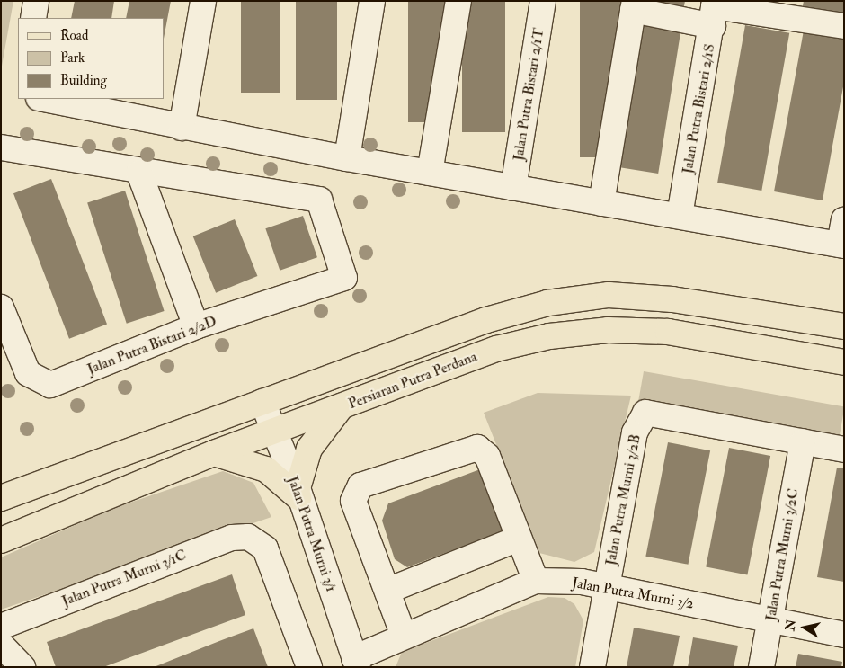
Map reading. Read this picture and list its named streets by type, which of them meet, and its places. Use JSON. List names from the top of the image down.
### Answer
{
  "streets": {
    "main road": ["Persiaran Putra Perdana"],
    "street": [
      "Jalan Putra Bistari 2/1T",
      "Jalan Putra Bistari 2/1S",
      "Jalan Putra Bistari 2/2D",
      "Jalan Putra Murni 3/2B",
      "Jalan Putra Murni 3/1",
      "Jalan Putra Murni 3/2C",
      "Jalan Putra Murni 3/1C",
      "Jalan Putra Murni 3/2"
    ]
  },
  "crossings": [
    ["Persiaran Putra Perdana", "Jalan Putra Murni 3/1"],
    ["Jalan Putra Murni 3/2B", "Jalan Putra Murni 3/2C"],
    ["Jalan Putra Murni 3/2B", "Jalan Putra Murni 3/2"],
    ["Jalan Putra Murni 3/1", "Jalan Putra Murni 3/2"],
    ["Jalan Putra Murni 3/2C", "Jalan Putra Murni 3/2"]
  ],
  "legend": ["Road", "Park", "Building"],
  "north": "left"
}
